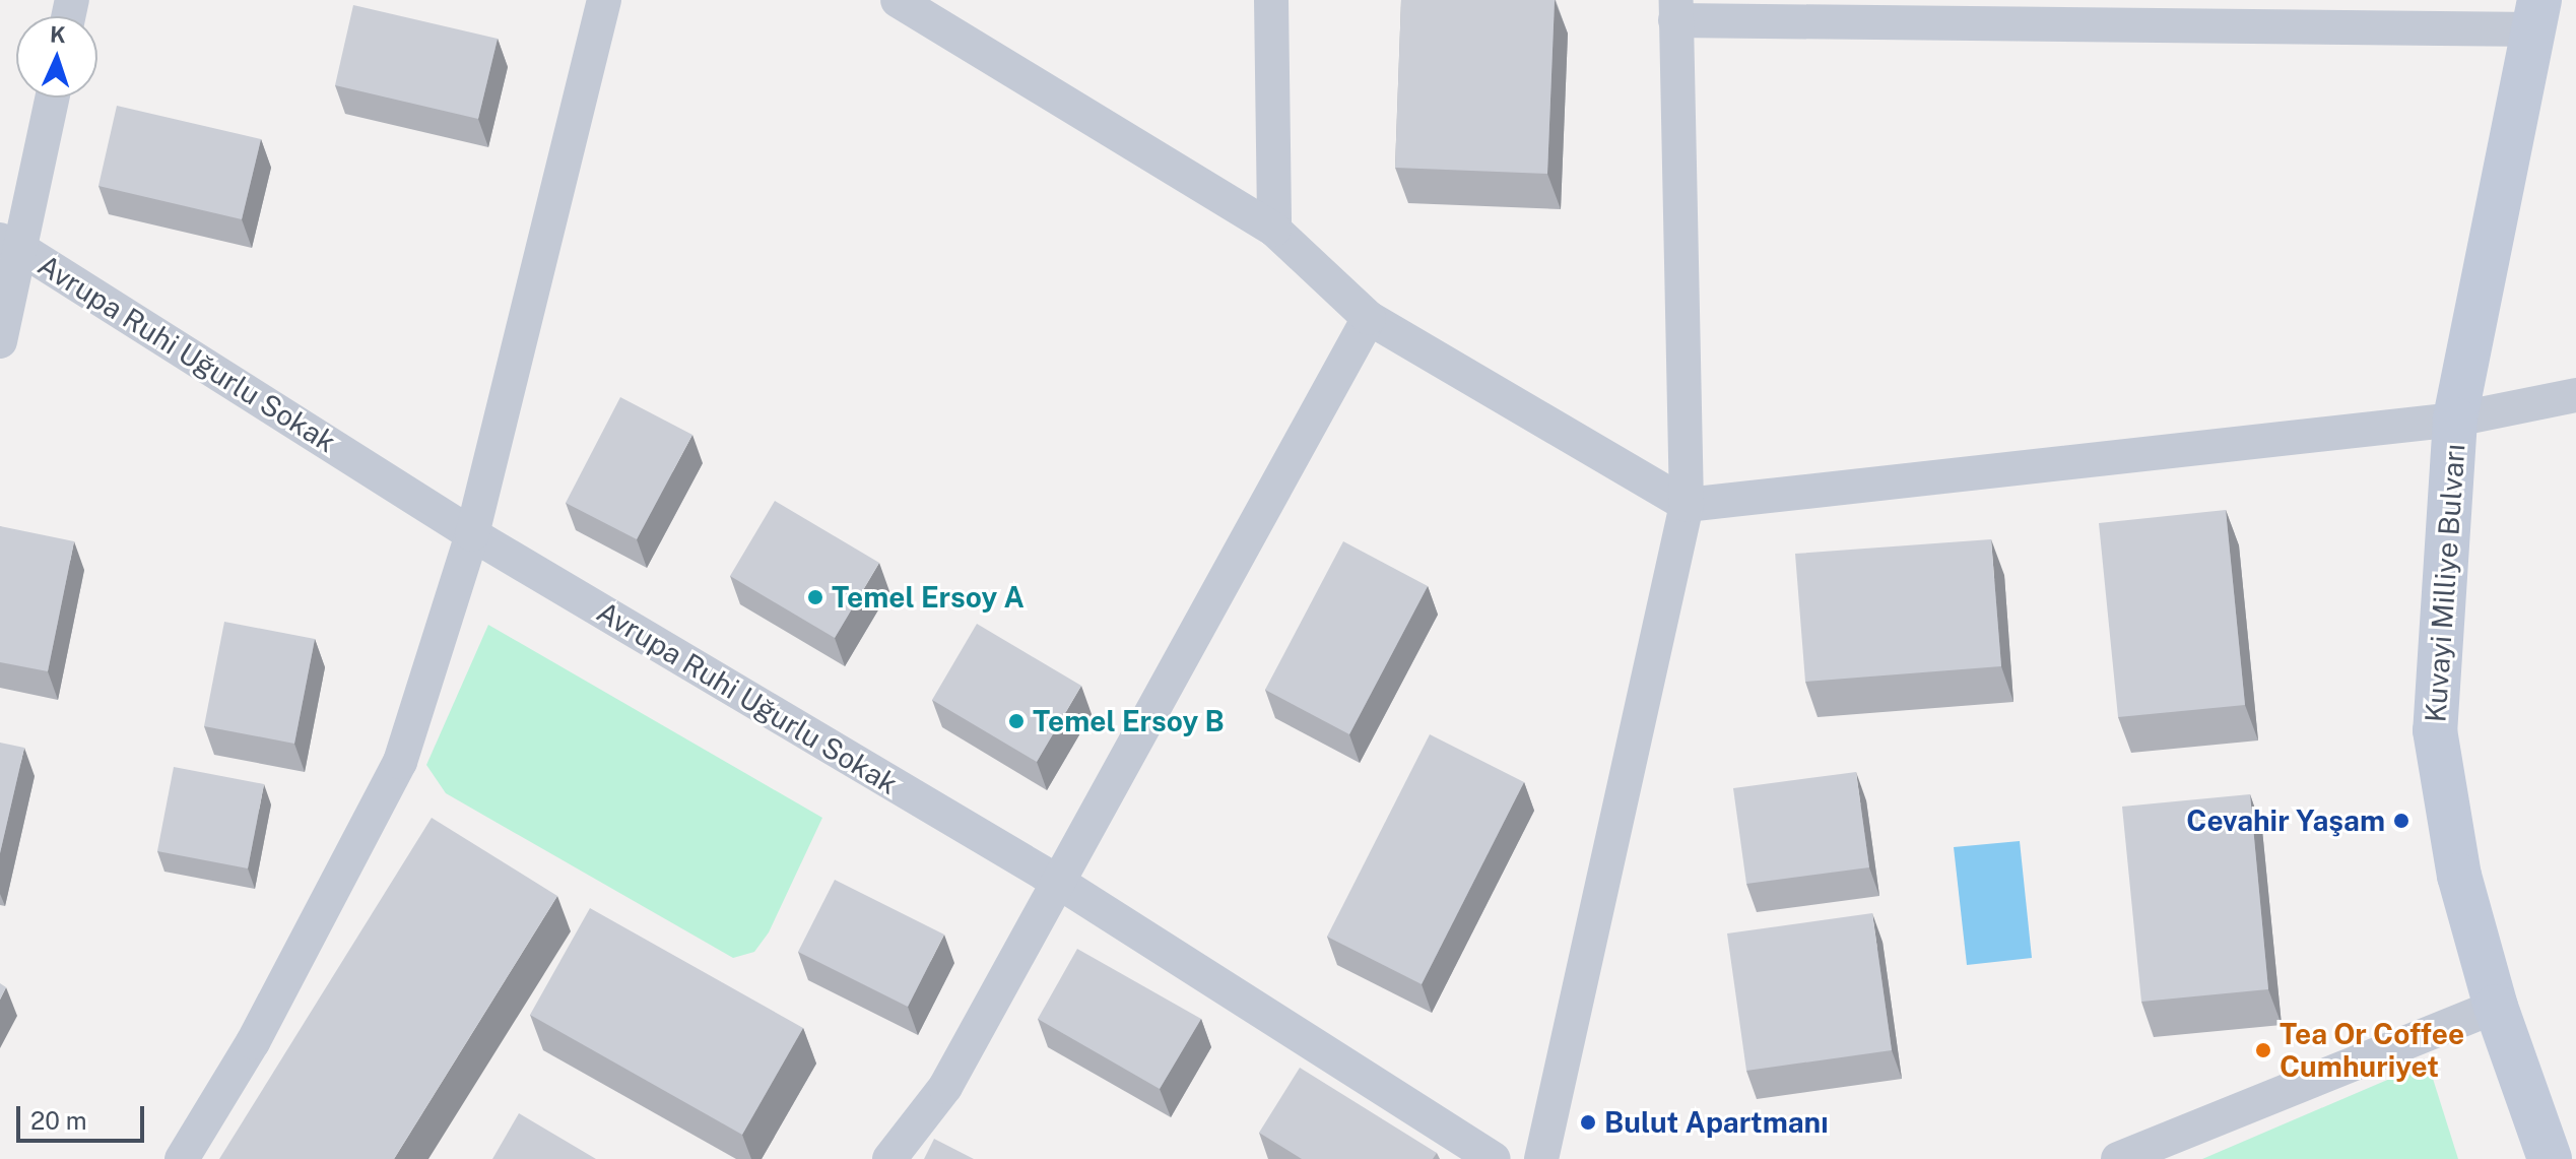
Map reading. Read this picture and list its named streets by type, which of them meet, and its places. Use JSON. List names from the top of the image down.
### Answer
{
  "streets": {
    "street": ["Avrupa Ruhi Uğurlu Sokak", "Kuvayi Milliye Bulvarı"]
  },
  "places": [
    "Temel Ersoy A",
    "Temel Ersoy B",
    "Cevahir Yaşam",
    "Tea Or Coffee Cumhuriyet",
    "Bulut Apartmanı"
  ],
  "scale_bar": "20 m",
  "north": "top"
}
